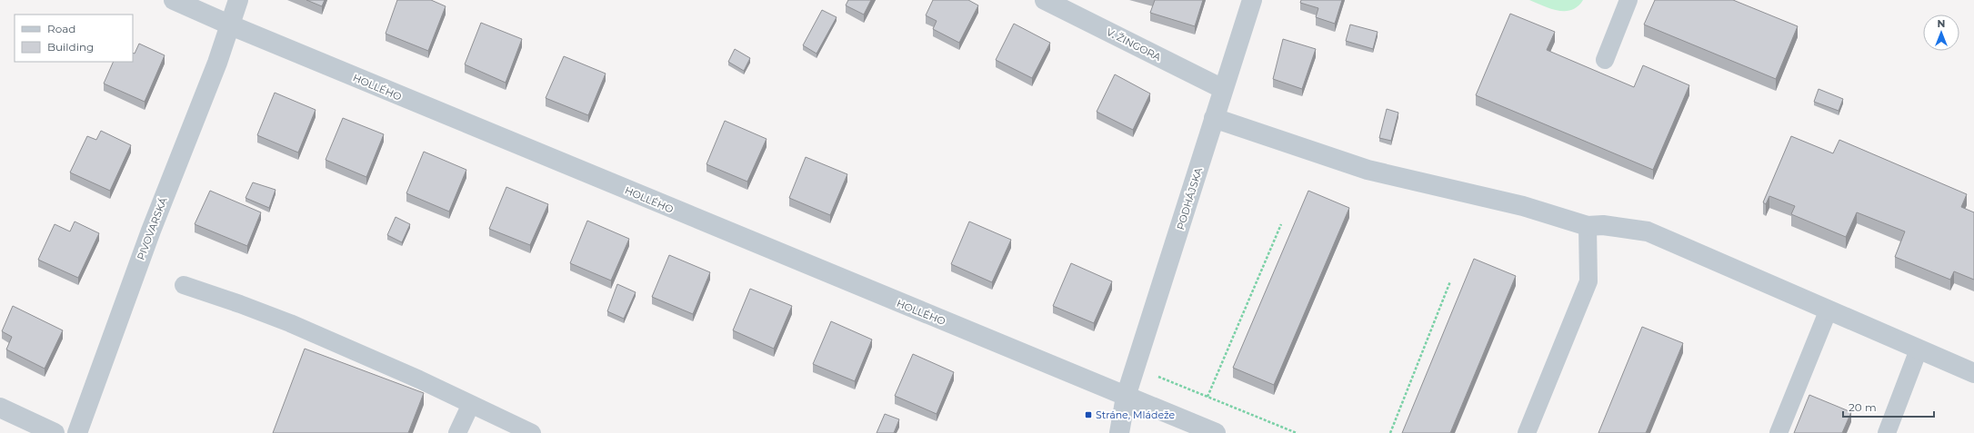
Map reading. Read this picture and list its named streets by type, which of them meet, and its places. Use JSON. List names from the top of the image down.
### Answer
{
  "streets": {
    "street": [
      "V. ŽINGORA",
      "HOLLÉHO",
      "PODHÁJSKA",
      "PIVOVARSKÁ"
    ]
  },
  "crossings": [
    ["V. ŽINGORA", "PODHÁJSKA"],
    ["HOLLÉHO", "PODHÁJSKA"],
    ["HOLLÉHO", "PIVOVARSKÁ"]
  ],
  "places": {
    "transit": ["Stráne, Mládeže"]
  },
  "legend": ["Road", "Building"],
  "scale_bar": "20 m",
  "north": "top"
}
